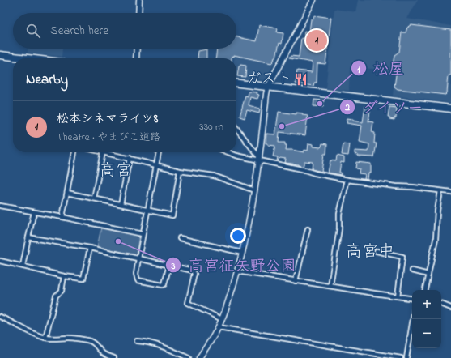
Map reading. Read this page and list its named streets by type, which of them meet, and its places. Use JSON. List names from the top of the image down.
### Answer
{
  "districts": ["高宮", "高宮中"],
  "places": {
    "restaurant": ["ガスト"],
    "other": ["松屋", "ダイソー", "高宮征矢野公園"]
  },
  "page": {
    "search": "Search here",
    "pins": "1",
    "heading": "Nearby",
    "list": [
      {
        "mark": "1",
        "name": "松本シネマライツ8",
        "note": "Theatre · やまびこ道路",
        "value": "330 m"
      }
    ],
    "map_buttons": ["+", "−"]
  }
}
